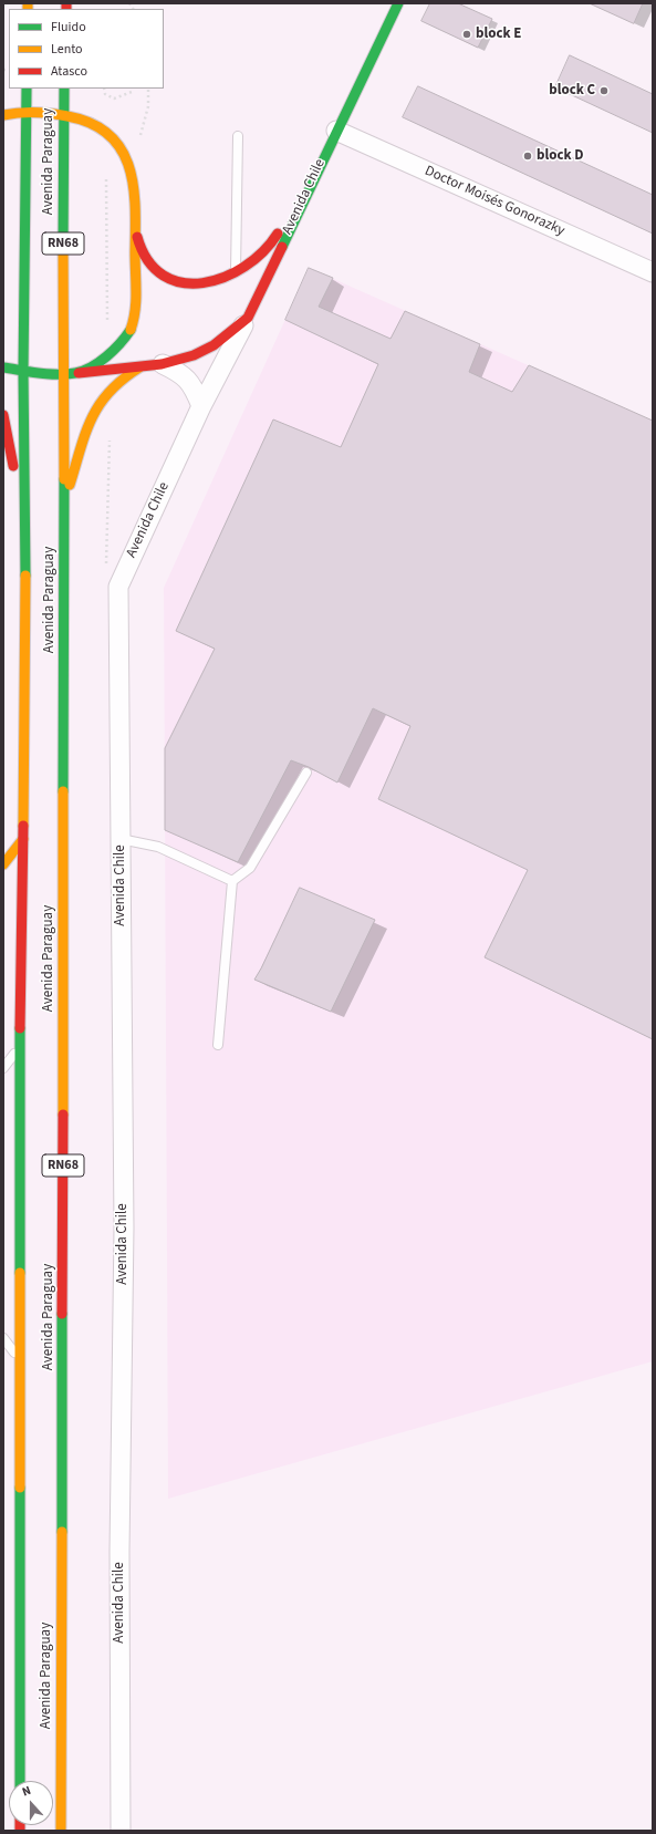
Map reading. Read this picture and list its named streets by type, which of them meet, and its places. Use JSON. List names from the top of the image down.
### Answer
{
  "streets": {
    "main road": ["Avenida Paraguay", "Avenida Chile", "RN68"],
    "street": ["Doctor Moisés Gonorazky"]
  },
  "crossings": [
    ["Avenida Chile", "Doctor Moisés Gonorazky"]
  ],
  "places": ["block E", "block C", "block D"],
  "legend": ["Fluido", "Lento", "Atasco"],
  "north": "top"
}
